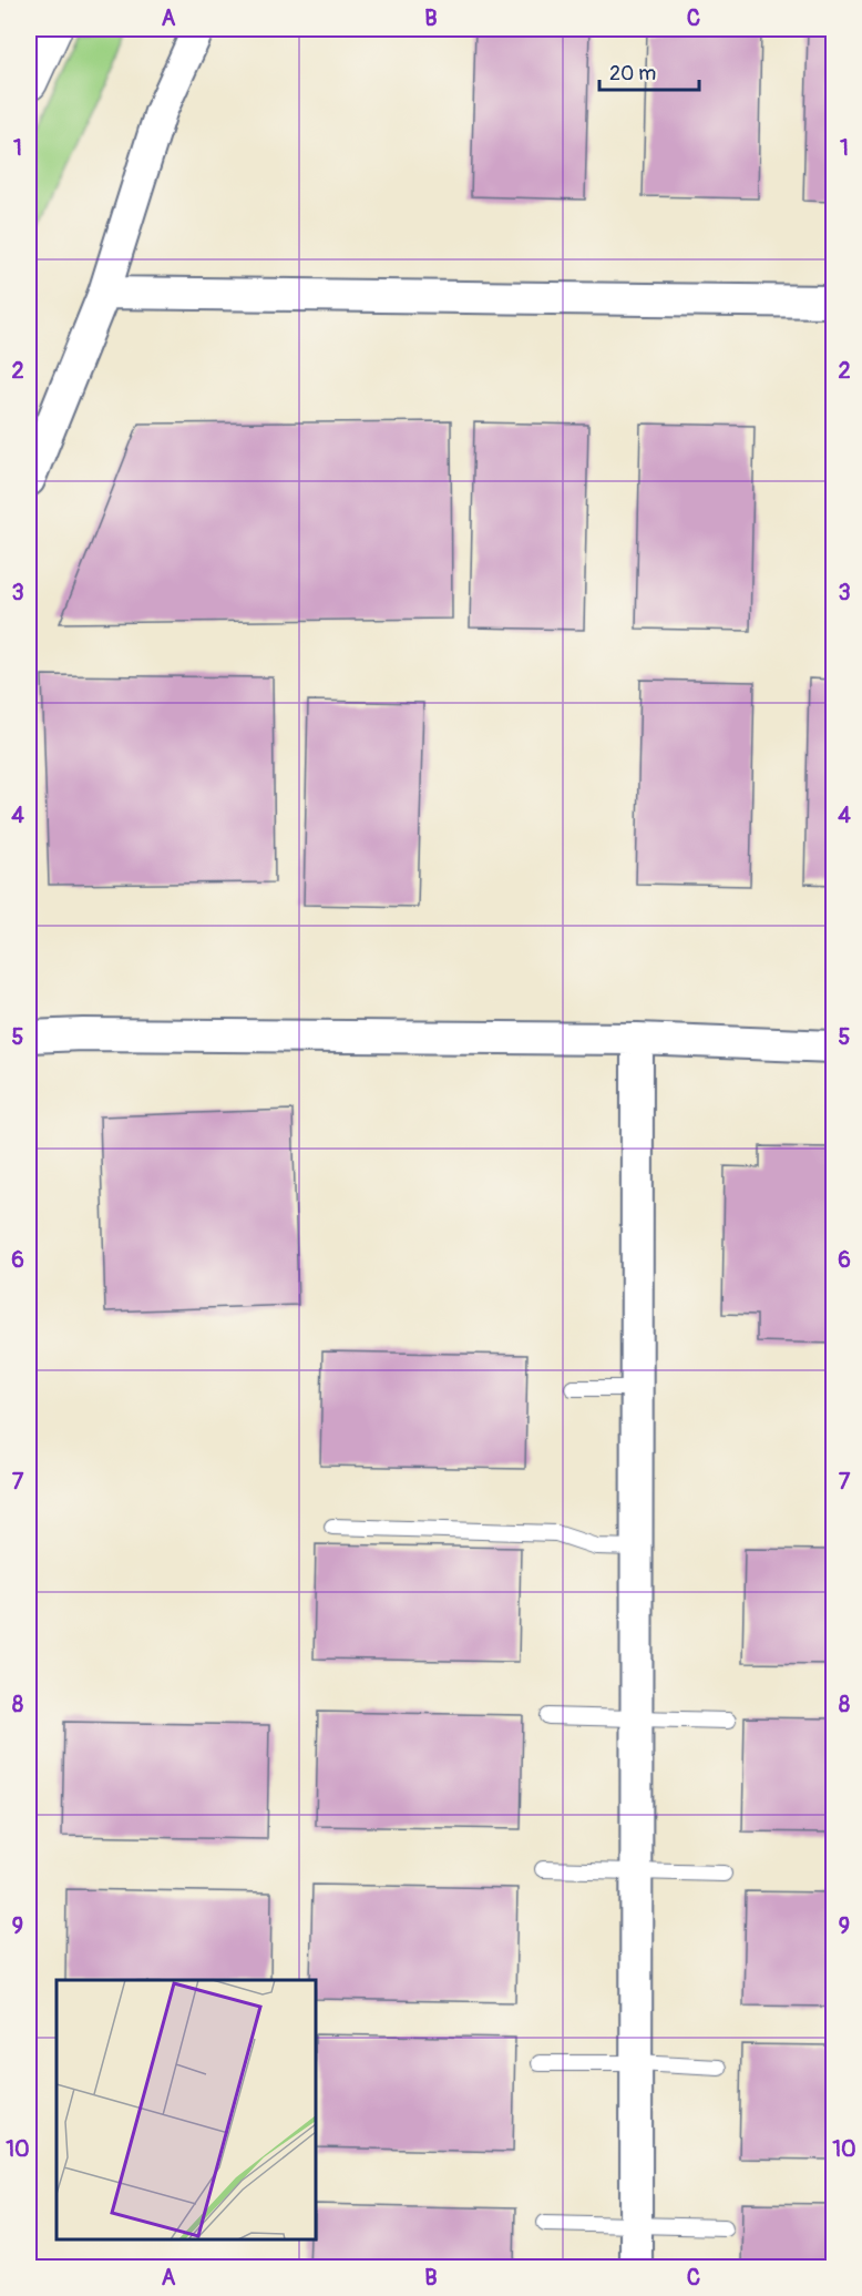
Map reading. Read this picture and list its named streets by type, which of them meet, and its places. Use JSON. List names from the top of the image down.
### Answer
{
  "scale_bar": "20 m",
  "grid": {
    "columns": ["A", "B", "C"],
    "rows": [
      "1",
      "2",
      "3",
      "4",
      "5",
      "6",
      "7",
      "8",
      "9",
      "10"
    ]
  }
}
